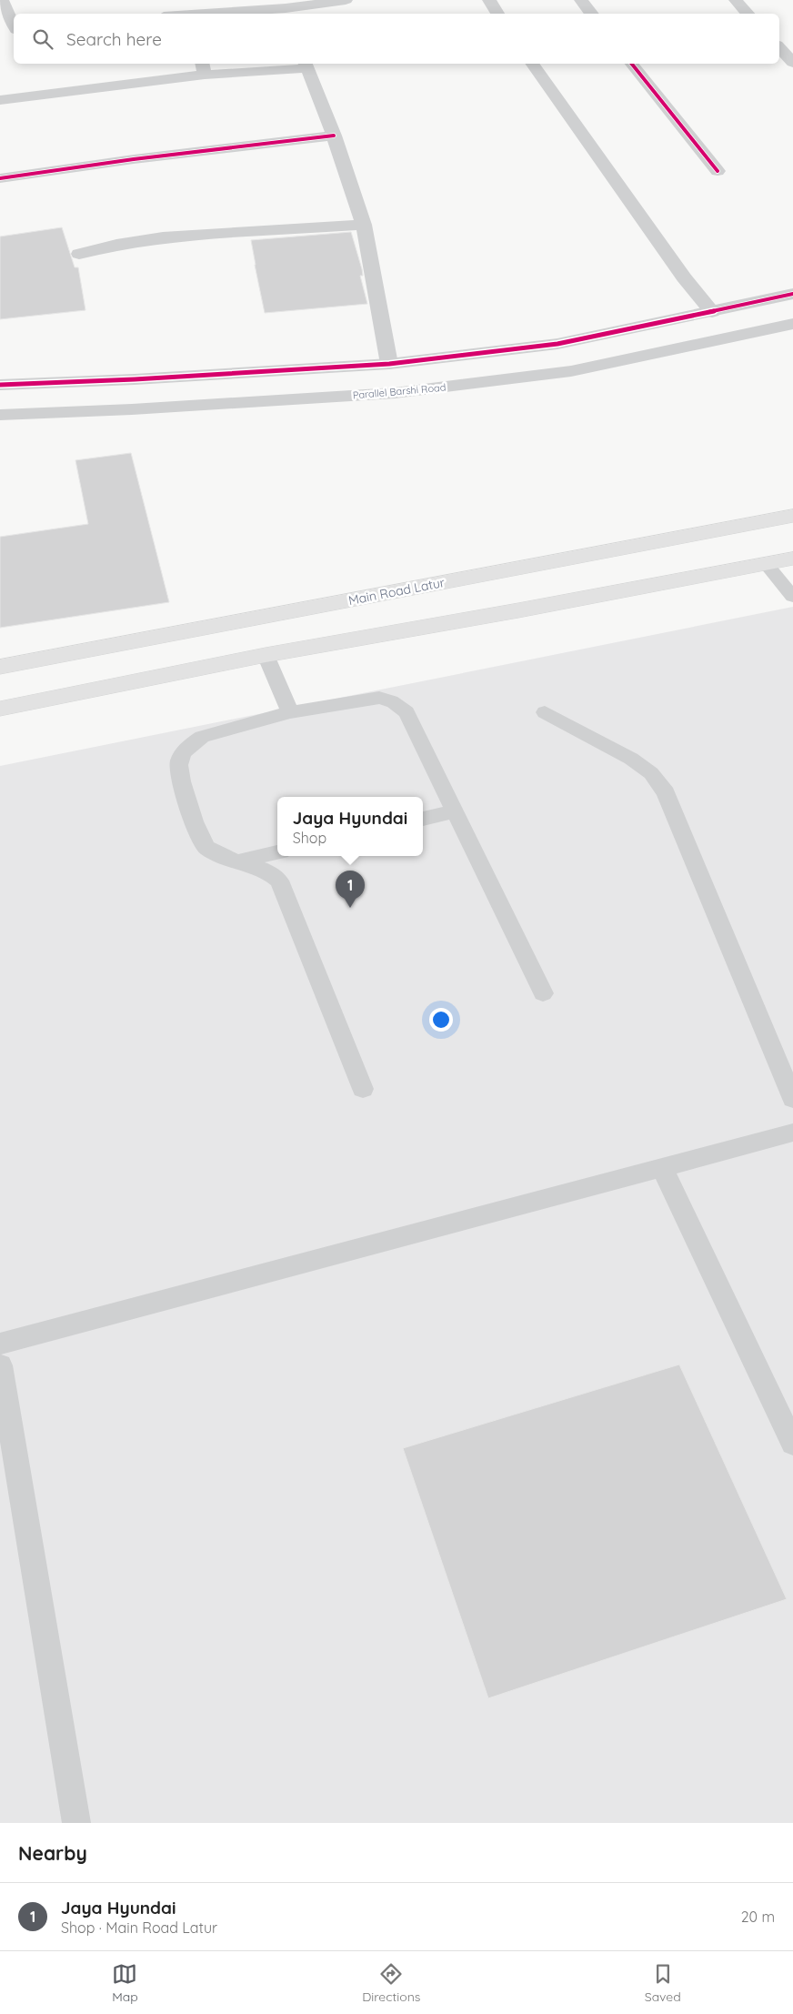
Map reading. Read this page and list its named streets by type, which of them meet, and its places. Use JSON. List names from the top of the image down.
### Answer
{
  "streets": {
    "main road": ["Main Road Latur"],
    "street": ["Parallel Barshi Road"]
  },
  "page": {
    "search": "Search here",
    "popup": ["Jaya Hyundai", "Shop"],
    "pins": "1",
    "heading": "Nearby",
    "list": [
      {
        "mark": "1",
        "name": "Jaya Hyundai",
        "note": "Shop · Main Road Latur",
        "value": "20 m"
      }
    ],
    "nav": ["Map", "Directions", "Saved"]
  }
}
